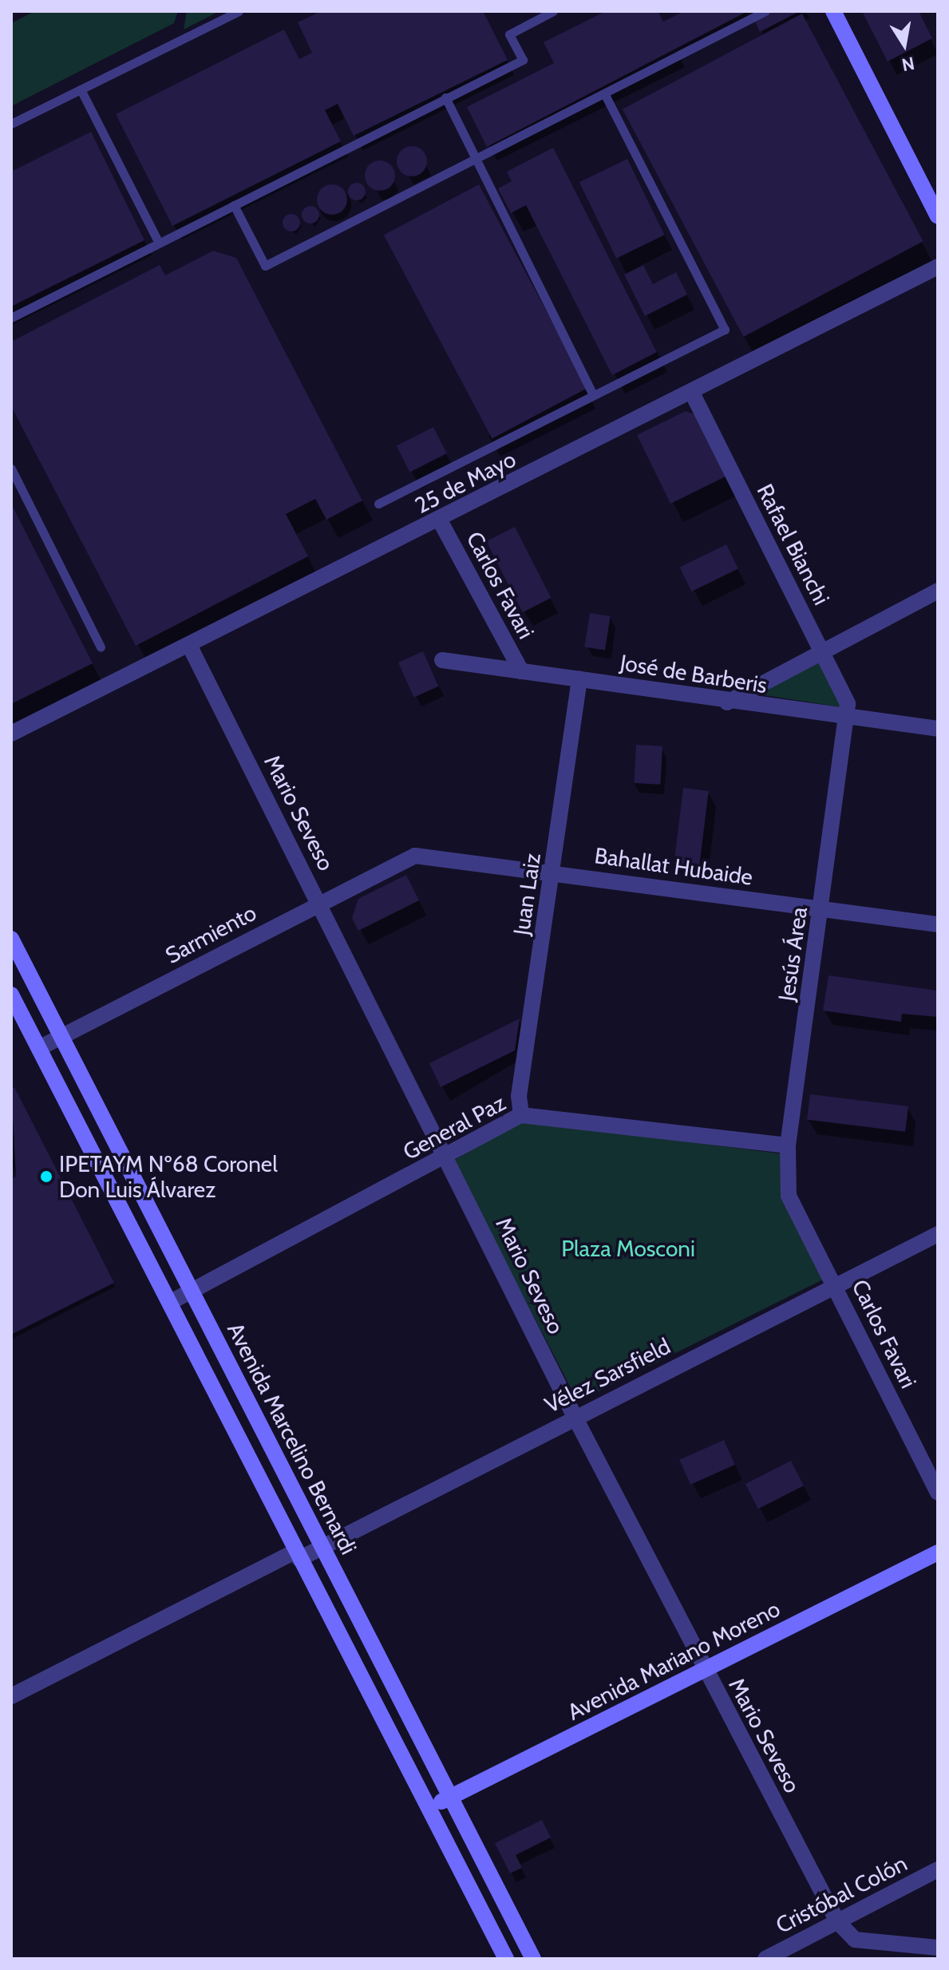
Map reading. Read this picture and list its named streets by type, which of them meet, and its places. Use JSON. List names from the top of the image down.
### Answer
{
  "streets": {
    "main road": ["Avenida Marcelino Bernardi", "Avenida Mariano Moreno"],
    "street": [
      "25 de Mayo",
      "Rafael Bianchi",
      "Carlos Favari",
      "José de Barberis",
      "Mario Seveso",
      "Bahallat Hubaide",
      "Juan Laiz",
      "Sarmiento",
      "Jesús Área",
      "General Paz",
      "Vélez Sarsfield",
      "Cristóbal Colón"
    ]
  },
  "crossings": [
    ["25 de Mayo", "Rafael Bianchi"],
    ["25 de Mayo", "Carlos Favari"],
    ["25 de Mayo", "Mario Seveso"],
    ["Rafael Bianchi", "José de Barberis"],
    ["Rafael Bianchi", "Jesús Área"],
    ["Carlos Favari", "José de Barberis"],
    ["Carlos Favari", "Jesús Área"],
    ["Carlos Favari", "Vélez Sarsfield"],
    ["José de Barberis", "Juan Laiz"],
    ["José de Barberis", "Jesús Área"],
    ["Mario Seveso", "Sarmiento"],
    ["Mario Seveso", "General Paz"],
    ["Mario Seveso", "Vélez Sarsfield"],
    ["Mario Seveso", "Avenida Mariano Moreno"],
    ["Mario Seveso", "Cristóbal Colón"],
    ["Bahallat Hubaide", "Juan Laiz"],
    ["Bahallat Hubaide", "Sarmiento"],
    ["Bahallat Hubaide", "Jesús Área"],
    ["Juan Laiz", "General Paz"],
    ["Sarmiento", "Avenida Marcelino Bernardi"],
    ["Jesús Área", "General Paz"],
    ["General Paz", "Avenida Marcelino Bernardi"],
    ["Vélez Sarsfield", "Avenida Marcelino Bernardi"],
    ["Avenida Marcelino Bernardi", "Avenida Mariano Moreno"]
  ],
  "parks": ["Plaza Mosconi"],
  "places": ["IPETAYM Nº68 Coronel Don Luis Álvarez"],
  "north": "bottom"
}
